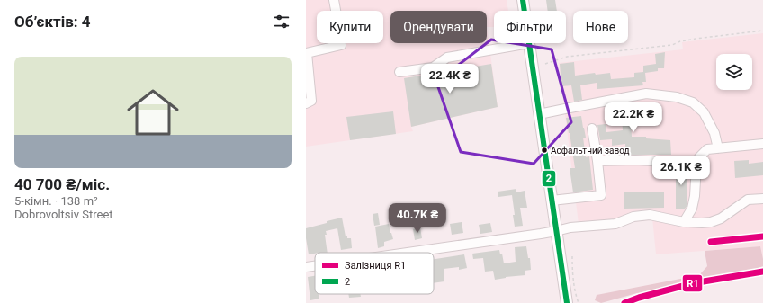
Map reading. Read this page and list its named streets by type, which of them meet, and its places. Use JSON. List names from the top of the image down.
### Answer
{
  "places": ["Асфальтний завод"],
  "lines": ["transit line 2", "rail line R1"],
  "legend": ["Залізниця R1", "2"],
  "page": {
    "heading": "Об’єктів: 4",
    "chip": [
      "Купити",
      "Орендувати",
      "Фільтри",
      "Нове"
    ],
    "list": [
      {
        "name": "40 700 ₴/міс.",
        "note": "5-кімн. · 138 m² · Dobrovoltsiv Street"
      }
    ],
    "price": [
      "22.4K ₴",
      "22.2K ₴",
      "26.1K ₴",
      "40.7K ₴"
    ]
  }
}
